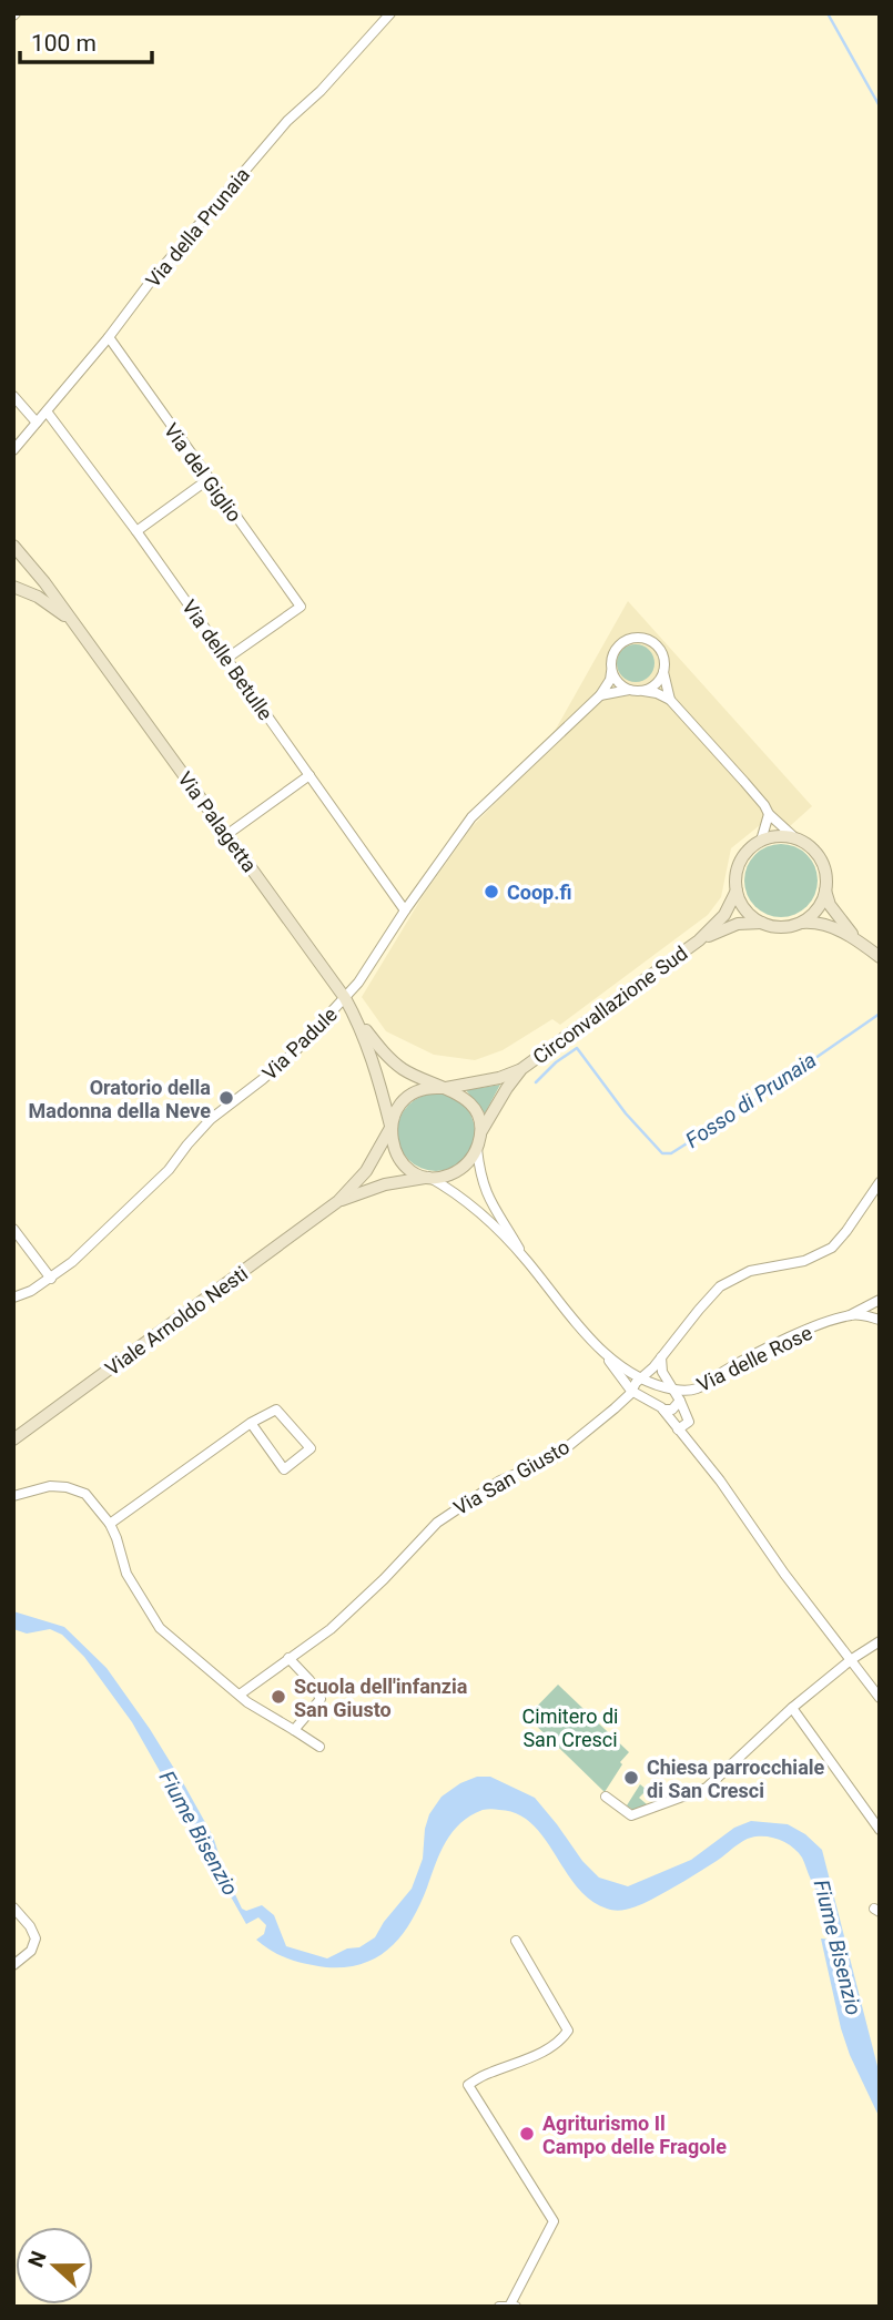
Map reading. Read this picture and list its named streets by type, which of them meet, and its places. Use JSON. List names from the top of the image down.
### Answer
{
  "streets": {
    "street": [
      "Via della Prunaia",
      "Via del Giglio",
      "Via delle Betulle",
      "Via Palagetta",
      "Circonvallazione Sud",
      "Via Padule",
      "Viale Arnoldo Nesti",
      "Via delle Rose",
      "Via San Giusto"
    ]
  },
  "crossings": [
    ["Via della Prunaia", "Via del Giglio"],
    ["Via della Prunaia", "Via delle Betulle"],
    ["Via del Giglio", "Via delle Betulle"],
    ["Via delle Betulle", "Via Padule"],
    ["Via Palagetta", "Circonvallazione Sud"],
    ["Via Palagetta", "Via Padule"],
    ["Via Palagetta", "Viale Arnoldo Nesti"],
    ["Via Palagetta", "Via San Giusto"],
    ["Circonvallazione Sud", "Viale Arnoldo Nesti"]
  ],
  "water": ["Fosso di Prunaia", "Fiume Bisenzio"],
  "parks": ["Cimitero di San Cresci"],
  "places": [
    "Coop.fi",
    "Oratorio della Madonna della Neve",
    "Scuola dell'infanzia San Giusto",
    "Chiesa parrocchiale di San Cresci",
    "Agriturismo Il Campo delle Fragole"
  ],
  "scale_bar": "100 m",
  "north": "left"
}
